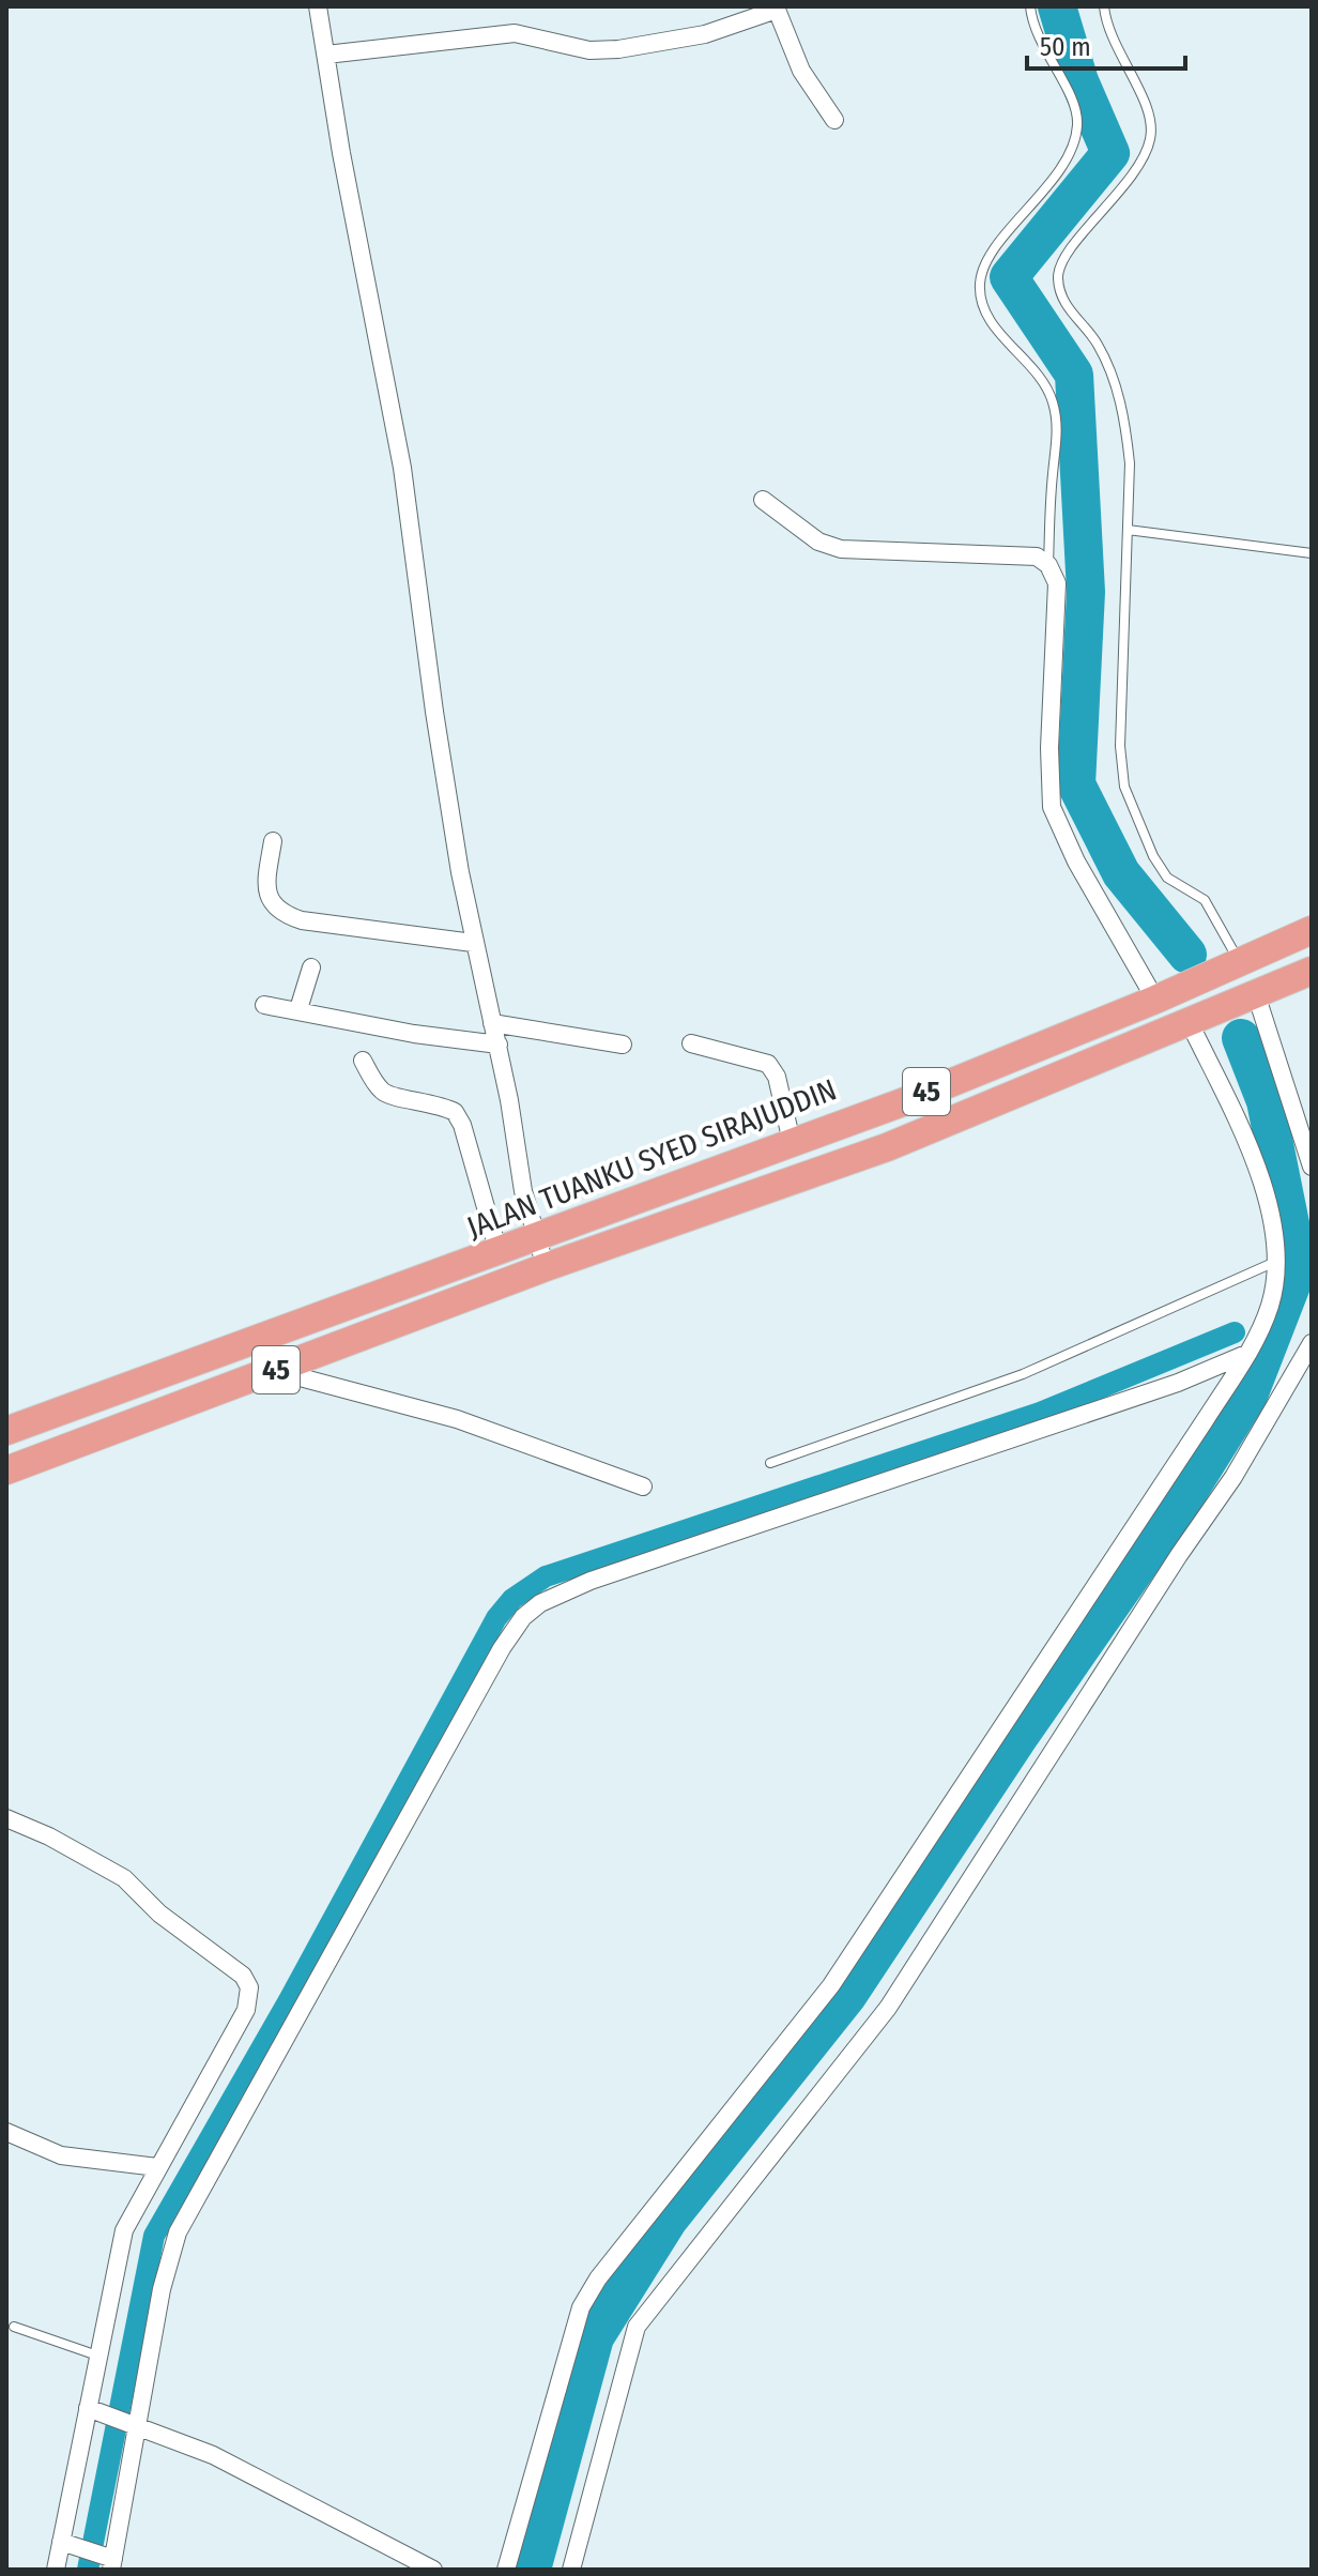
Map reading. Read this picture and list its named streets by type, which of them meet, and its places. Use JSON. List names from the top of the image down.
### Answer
{
  "streets": {
    "highway": ["45", "JALAN TUANKU SYED SIRAJUDDIN"]
  },
  "scale_bar": "50 m"
}
